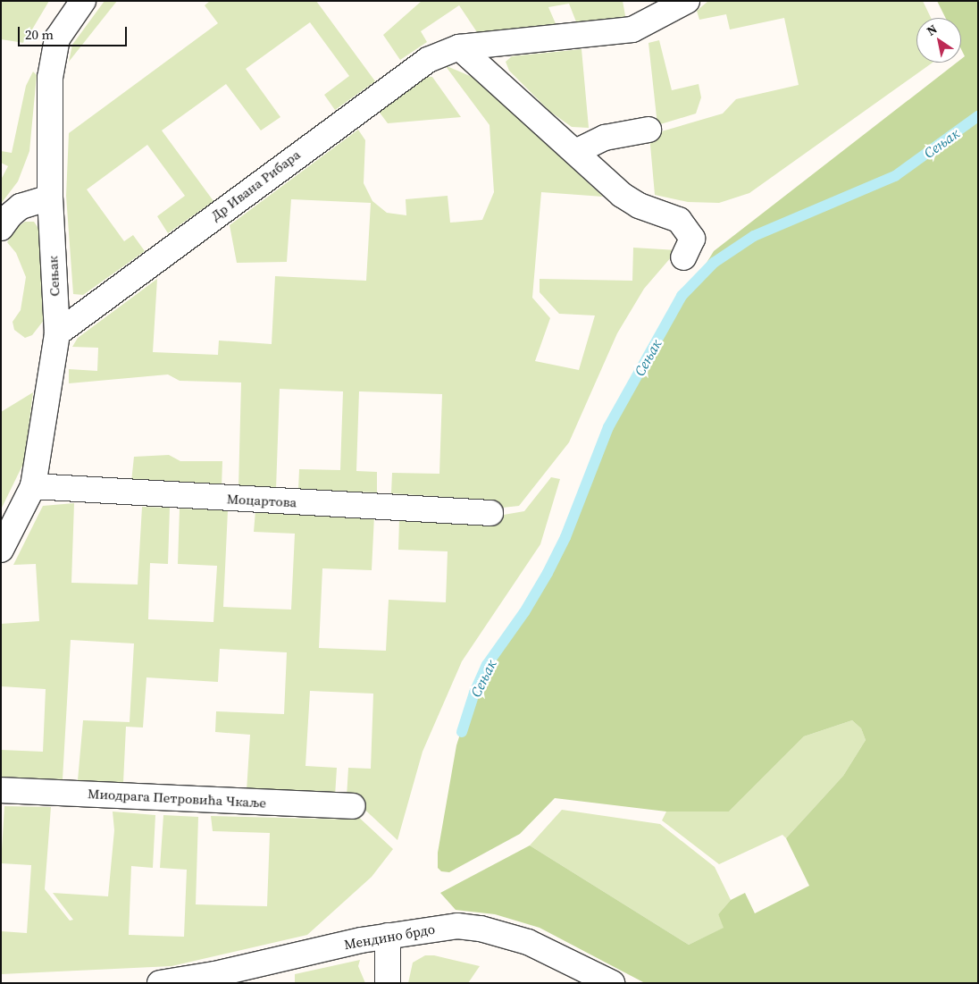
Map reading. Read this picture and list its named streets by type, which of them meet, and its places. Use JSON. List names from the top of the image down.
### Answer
{
  "streets": {
    "street": [
      "Др Ивана Рибара",
      "Сењак",
      "Моцартова",
      "Миодрага Петровића Чкаље",
      "Мендино брдо"
    ]
  },
  "crossings": [
    ["Др Ивана Рибара", "Сењак"],
    ["Сењак", "Моцартова"]
  ],
  "water": ["Сењак"],
  "scale_bar": "20 m",
  "north": "top left"
}
